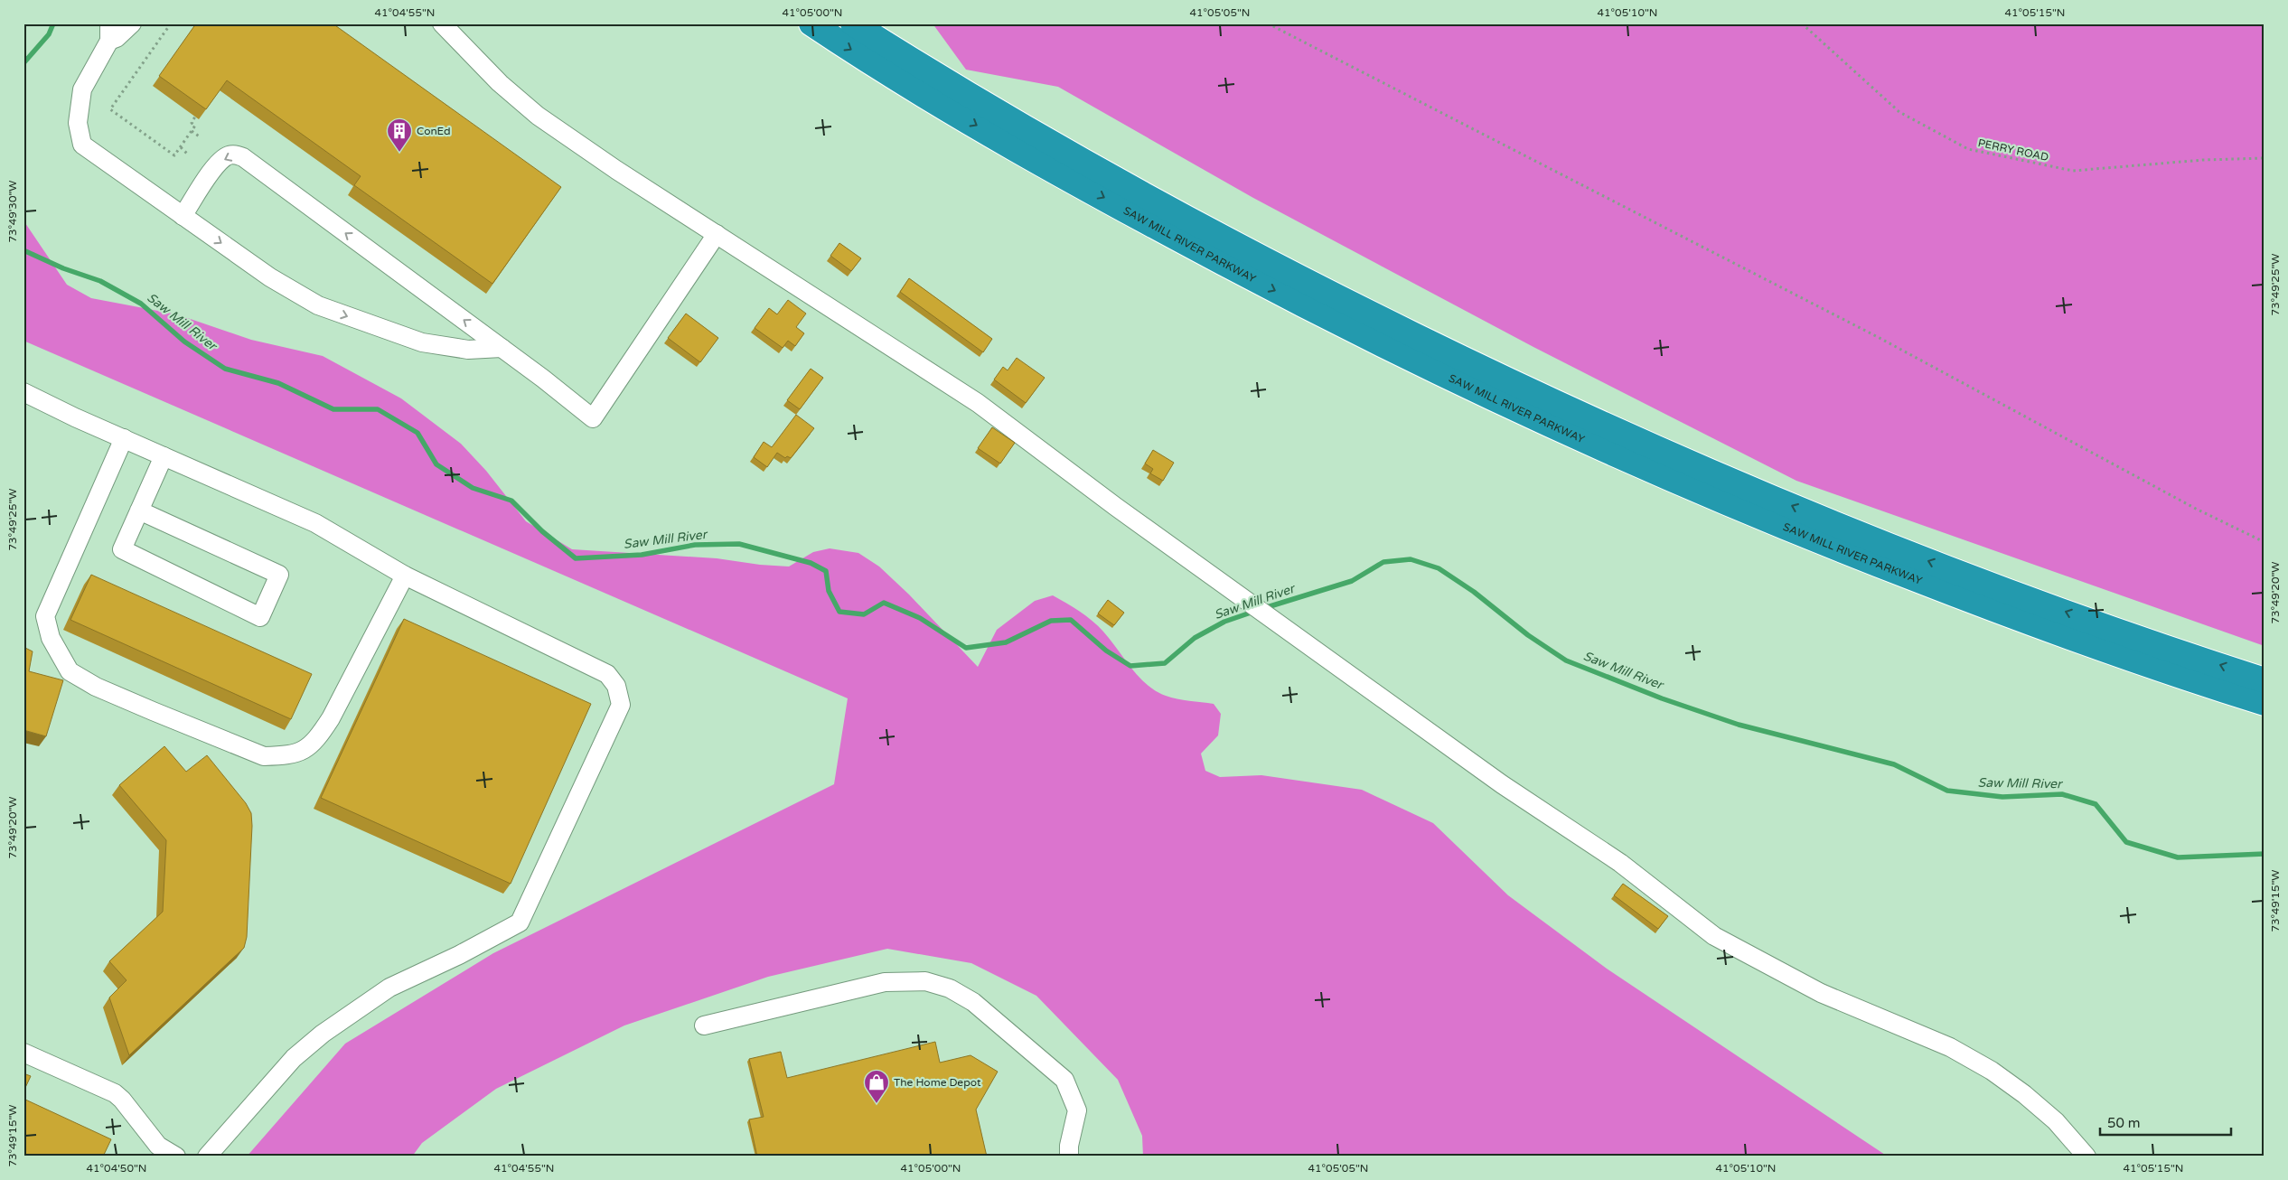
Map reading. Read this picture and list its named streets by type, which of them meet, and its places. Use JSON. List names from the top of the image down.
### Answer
{
  "streets": {
    "highway": ["SAW MILL RIVER PARKWAY"],
    "path": ["PERRY ROAD"]
  },
  "water": ["Saw Mill River"],
  "places": {
    "building": ["ConEd"],
    "shop": ["The Home Depot"]
  },
  "scale_bar": "50 m",
  "coordinates": [
    "41°04'55\"N",
    "41°05'00\"N",
    "41°05'05\"N",
    "41°05'10\"N",
    "41°05'15\"N",
    "73°49'30\"W",
    "73°49'25\"W",
    "73°49'20\"W",
    "73°49'15\"W",
    "41°04'50\"N"
  ]
}
